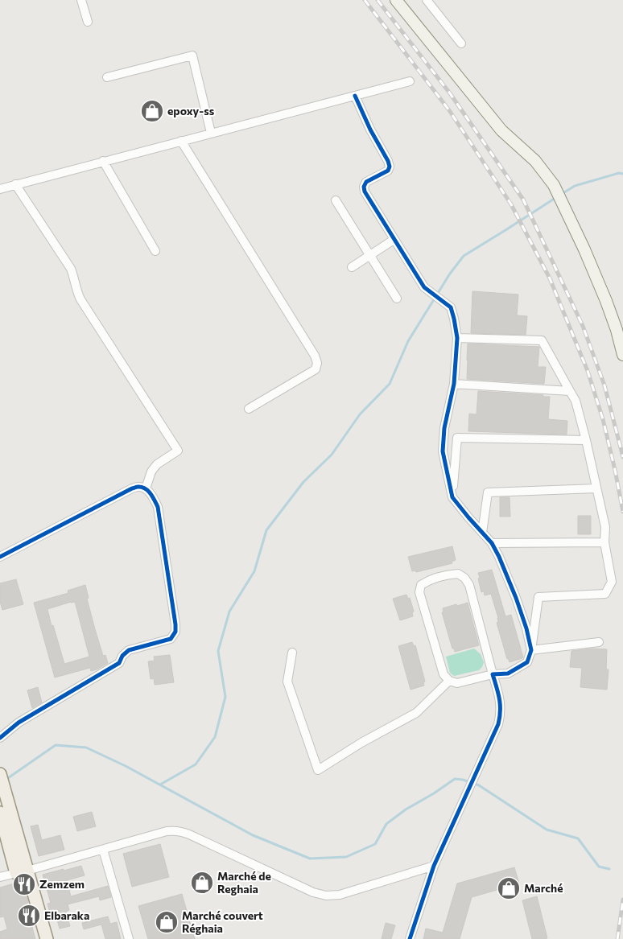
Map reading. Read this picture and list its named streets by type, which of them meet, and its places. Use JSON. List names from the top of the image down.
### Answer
{
  "places": {
    "shop": [
      "epoxy-ss",
      "Marché de Reghaia",
      "Marché",
      "Marché couvert Réghaia"
    ],
    "restaurant": ["Zemzem", "Elbaraka"]
  }
}
